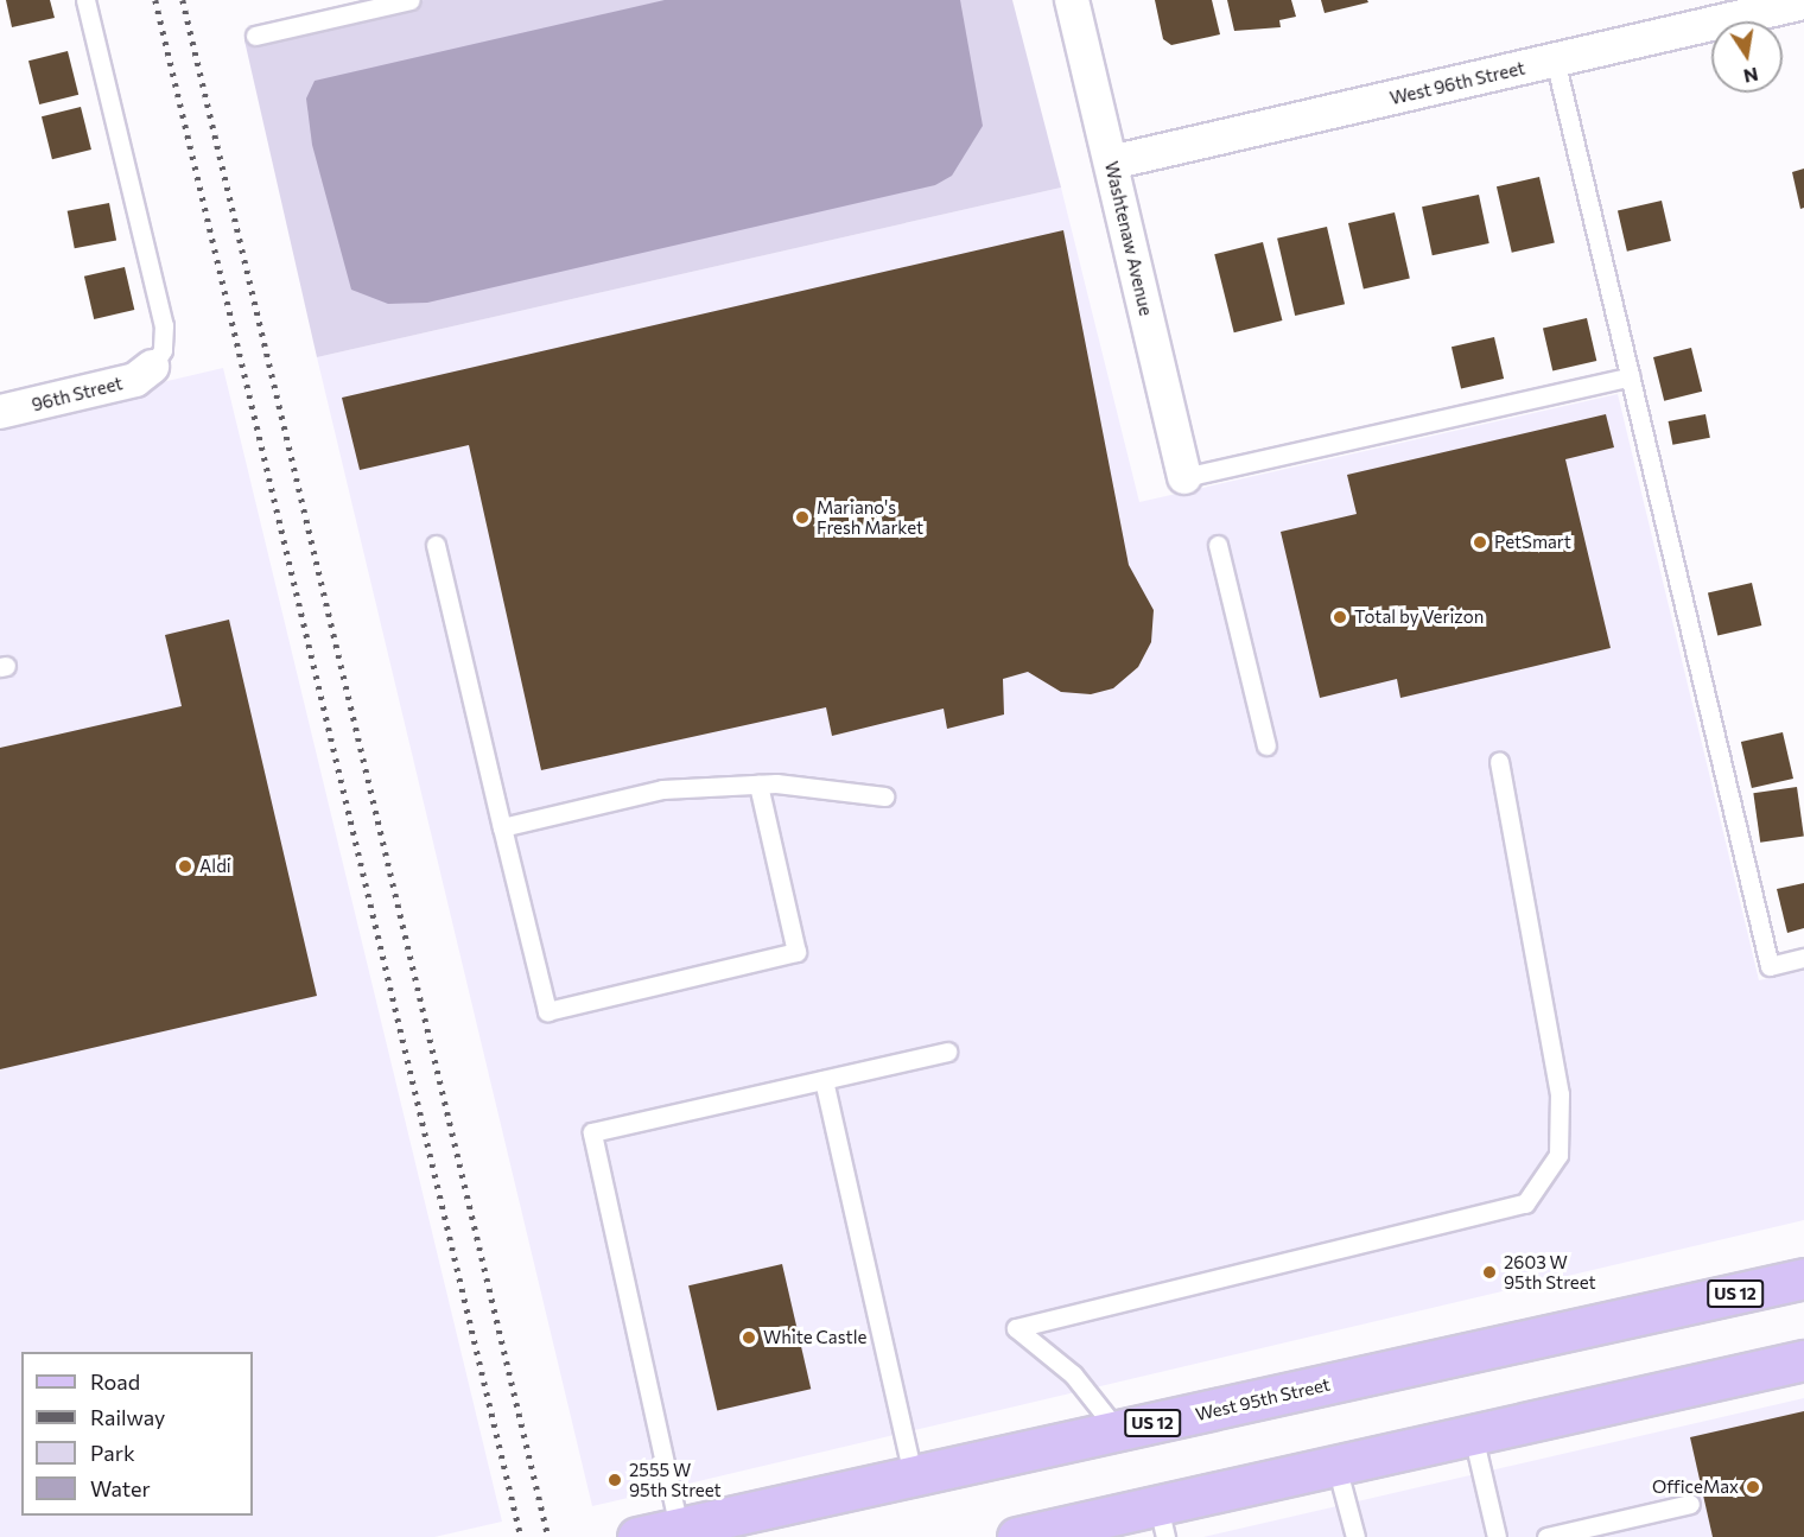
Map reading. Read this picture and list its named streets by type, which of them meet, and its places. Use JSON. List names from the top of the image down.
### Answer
{
  "streets": {
    "main road": ["US 12", "West 95th Street"],
    "street": ["West 96th Street", "Washtenaw Avenue", "96th Street"]
  },
  "crossings": [
    ["West 96th Street", "Washtenaw Avenue"]
  ],
  "places": [
    "Mariano's Fresh Market",
    "PetSmart",
    "Total by Verizon",
    "Aldi",
    "2603 W 95th Street",
    "White Castle",
    "2555 W 95th Street",
    "OfficeMax"
  ],
  "legend": [
    "Road",
    "Railway",
    "Park",
    "Water"
  ],
  "north": "bottom"
}
